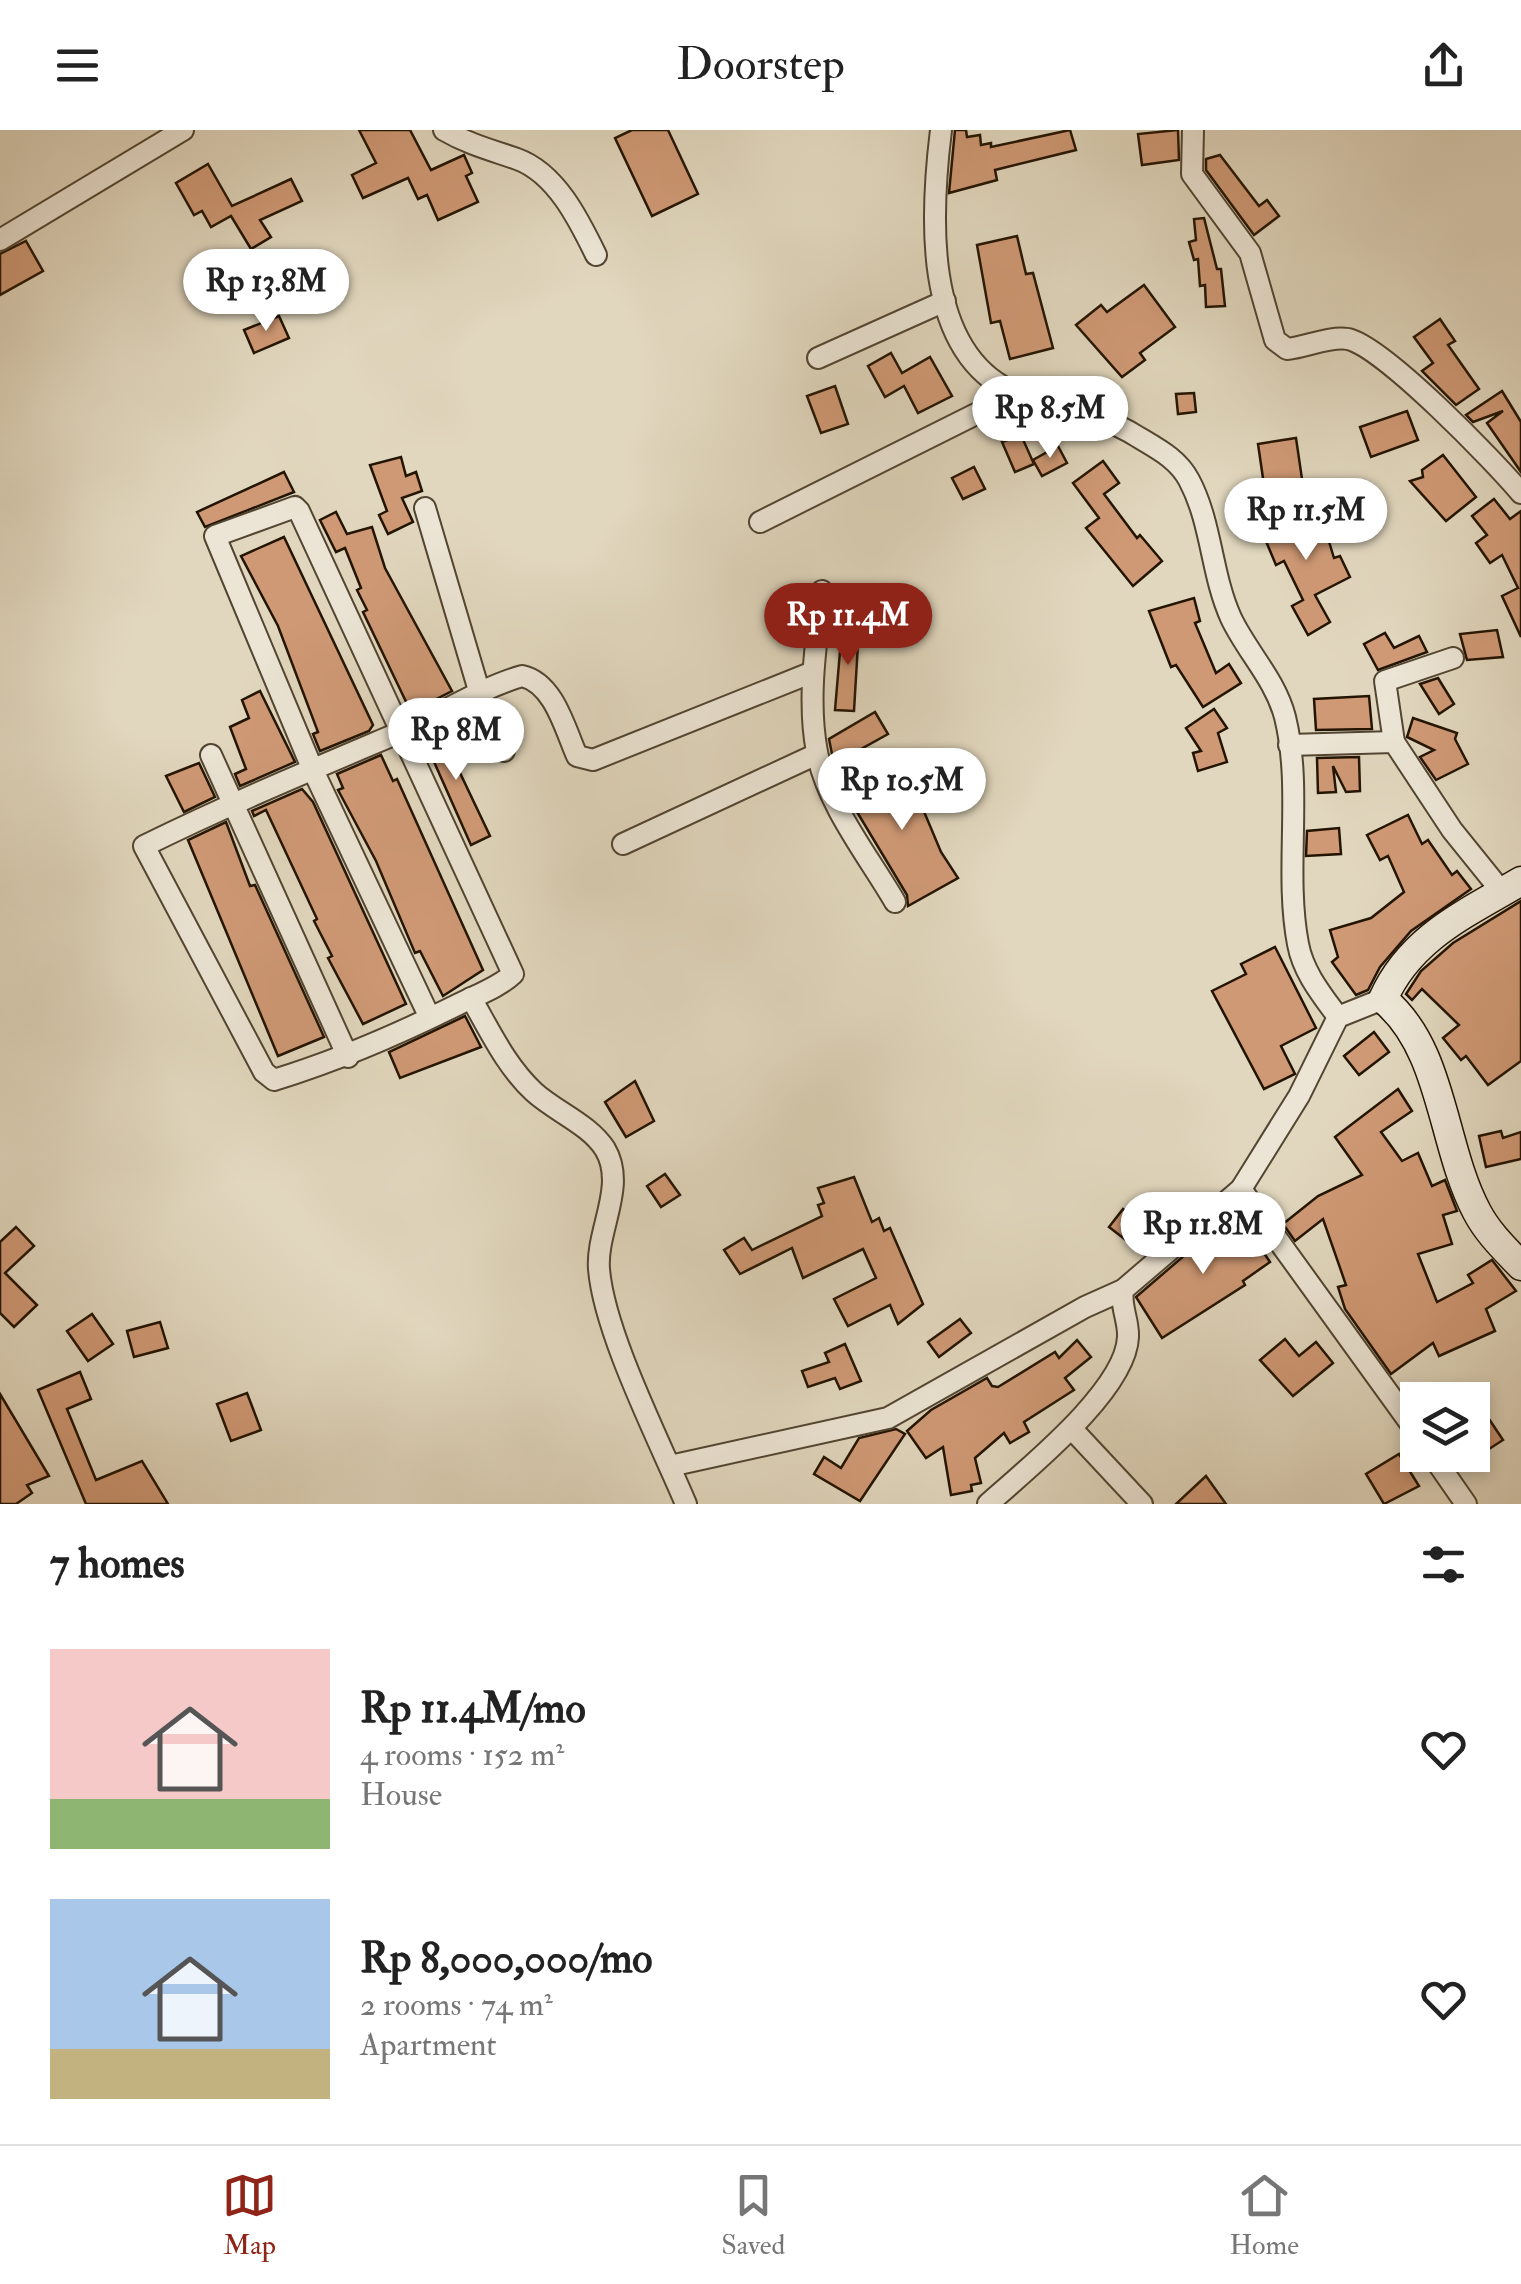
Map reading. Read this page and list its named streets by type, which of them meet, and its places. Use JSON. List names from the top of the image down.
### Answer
{
  "page": {
    "header": "Doorstep",
    "price": [
      "Rp 13.8M",
      "Rp 8.5M",
      "Rp 11.5M",
      "Rp 11.4M",
      "Rp 8M",
      "Rp 10.5M",
      "Rp 11.8M"
    ],
    "heading": "7 homes",
    "list": [
      {
        "name": "Rp 11.4M/mo",
        "note": "4 rooms · 152 m² · House"
      },
      {
        "name": "Rp 8,000,000/mo",
        "note": "2 rooms · 74 m² · Apartment"
      }
    ],
    "tabs": ["Map", "Saved", "Home"]
  }
}
